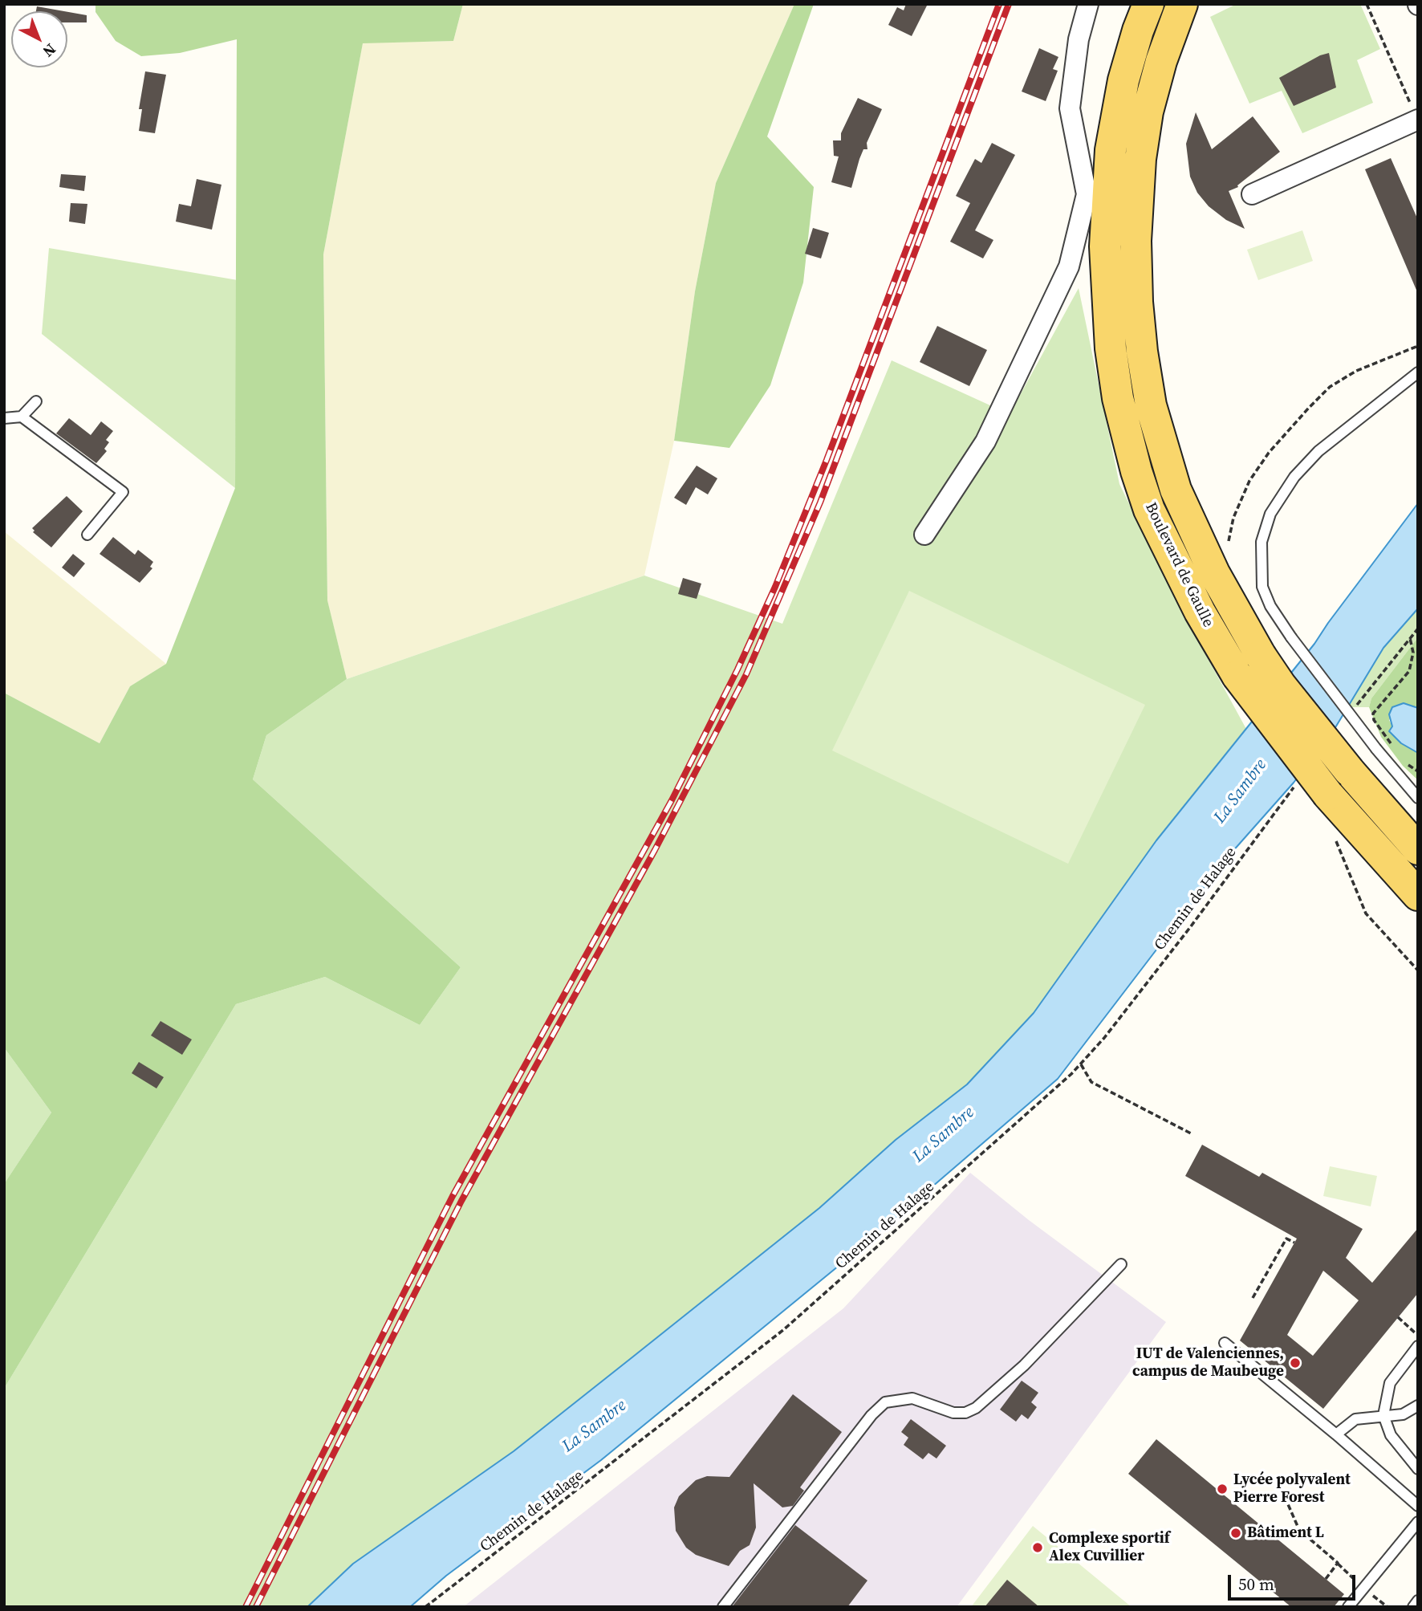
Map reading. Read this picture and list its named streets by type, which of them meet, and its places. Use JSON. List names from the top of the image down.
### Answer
{
  "streets": {
    "main road": ["Boulevard de Gaulle"],
    "path": ["Chemin de Halage"]
  },
  "water": ["La Sambre"],
  "places": [
    "IUT de Valenciennes, campus de Maubeuge",
    "Lycée polyvalent Pierre Forest",
    "Bâtiment L",
    "Complexe sportif Alex Cuvillier"
  ],
  "scale_bar": "50 m",
  "north": "bottom right"
}
